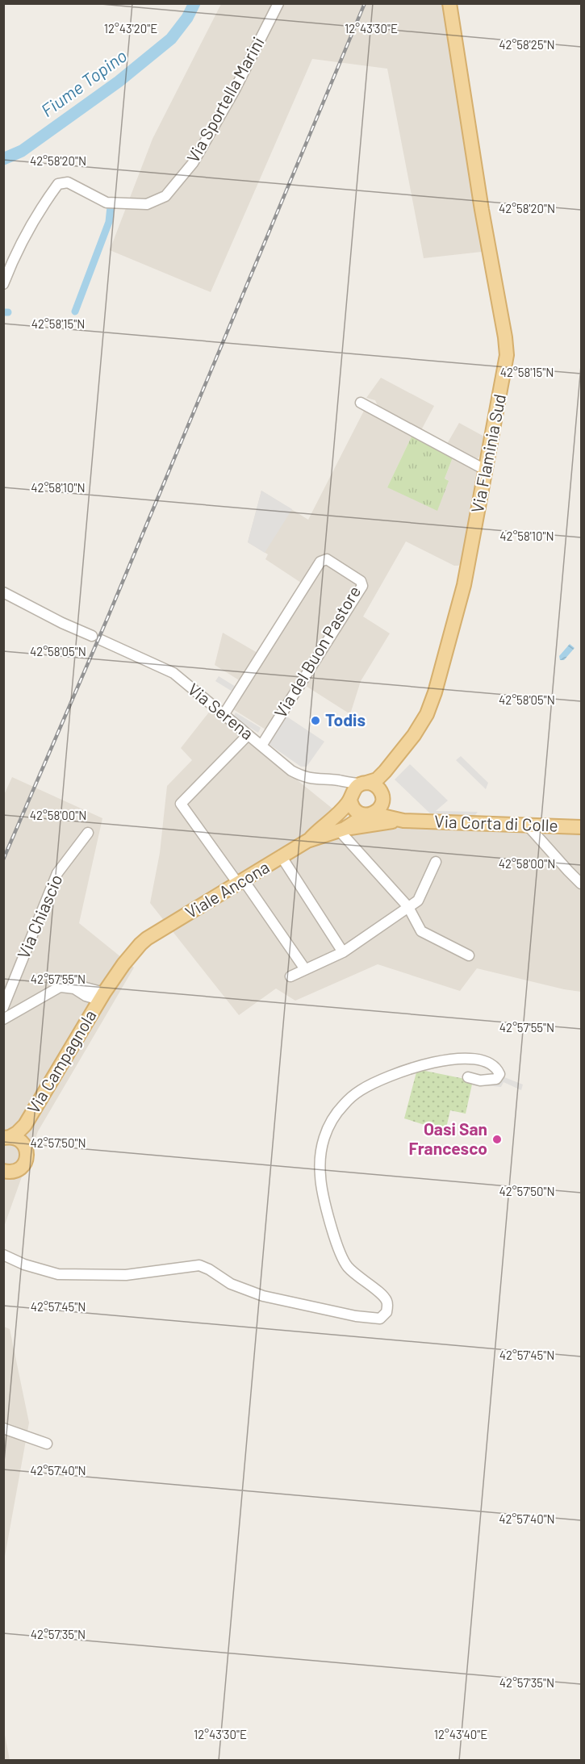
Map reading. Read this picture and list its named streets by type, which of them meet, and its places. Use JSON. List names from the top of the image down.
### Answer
{
  "streets": {
    "main road": [
      "Via Flaminia Sud",
      "Via Corta di Colle",
      "Viale Ancona",
      "Via Campagnola"
    ],
    "street": [
      "Via Sportella Marini",
      "Via del Buon Pastore",
      "Via Serena",
      "Via Chiascio"
    ]
  },
  "crossings": [
    ["Via Flaminia Sud", "Via Serena"],
    ["Via Flaminia Sud", "Via Corta di Colle"],
    ["Via Flaminia Sud", "Viale Ancona"],
    ["Via del Buon Pastore", "Via Serena"],
    ["Via Serena", "Via Corta di Colle"],
    ["Via Serena", "Viale Ancona"],
    ["Via Corta di Colle", "Viale Ancona"],
    ["Viale Ancona", "Via Campagnola"]
  ],
  "water": ["Fiume Topino"],
  "places": ["Todis", "Oasi San Francesco"],
  "coordinates": [
    "12°43'20\"E",
    "12°43'30\"E",
    "42°58'25\"N",
    "42°58'20\"N",
    "42°58'15\"N",
    "42°58'10\"N",
    "42°58'05\"N",
    "42°58'00\"N",
    "42°57'55\"N",
    "42°57'50\"N",
    "42°57'45\"N",
    "42°57'40\"N",
    "42°57'35\"N",
    "12°43'40\"E"
  ]
}
